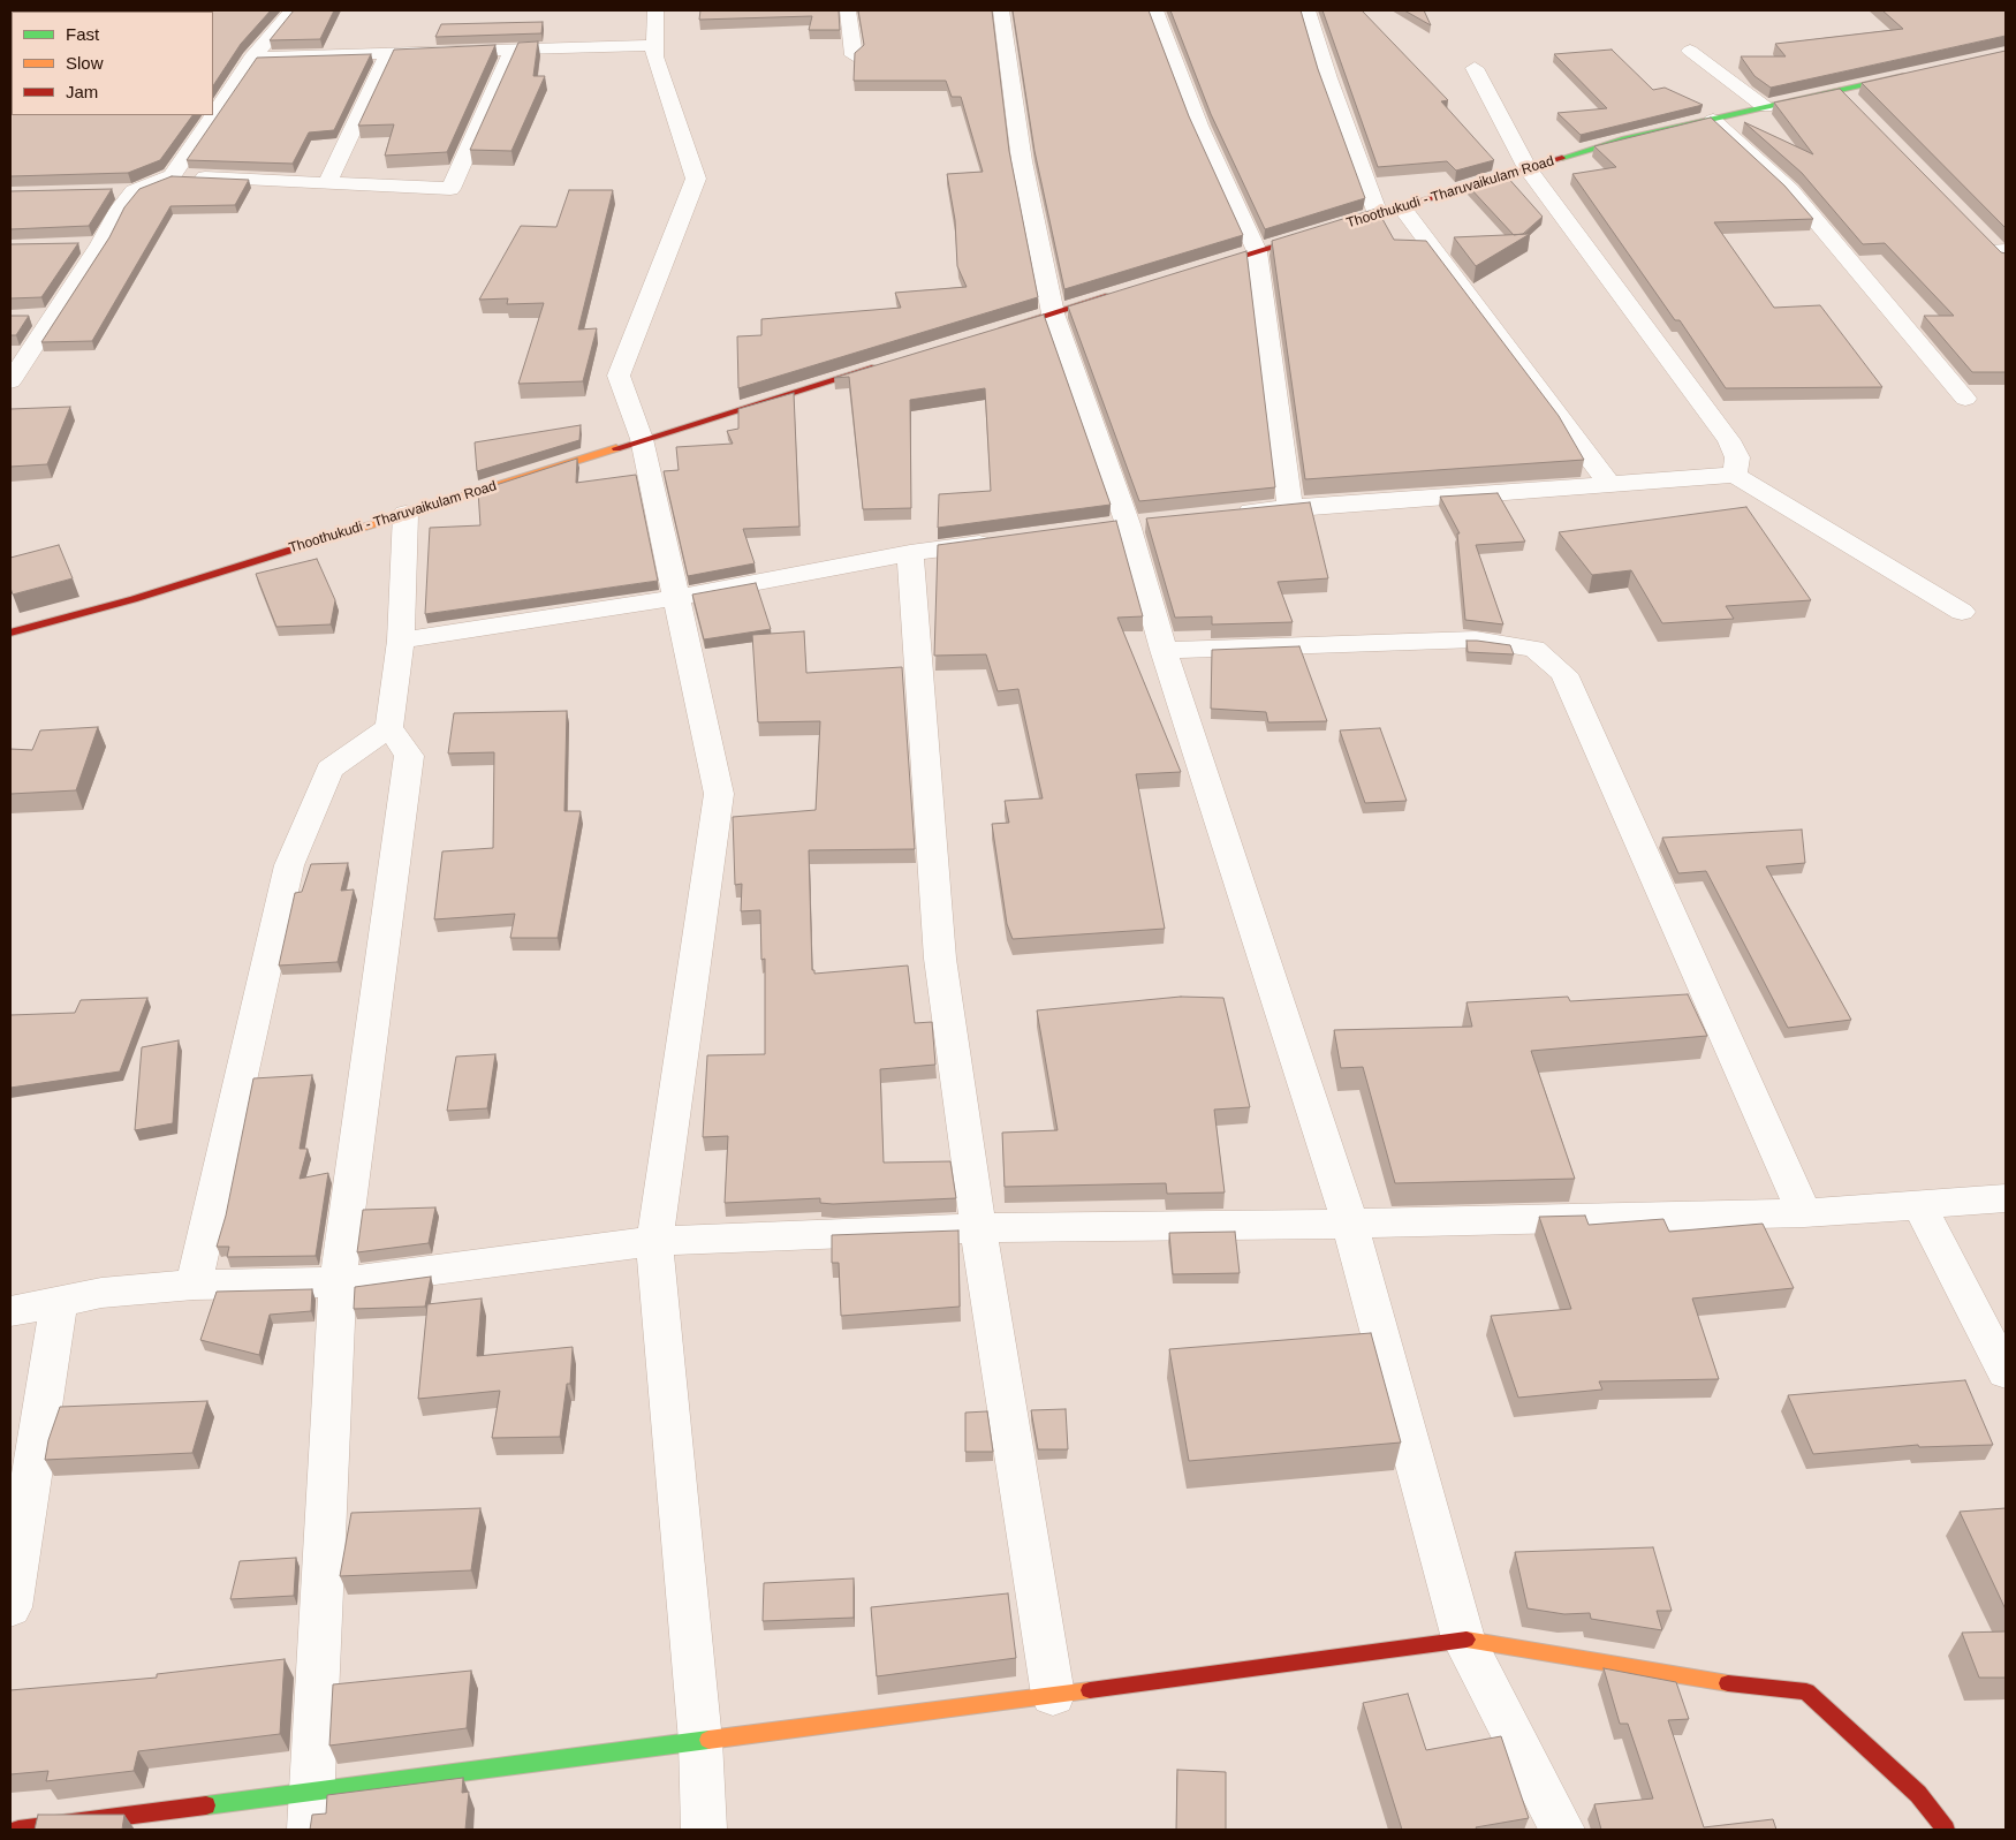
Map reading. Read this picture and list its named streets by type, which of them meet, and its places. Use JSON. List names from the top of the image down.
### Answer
{
  "streets": {
    "main road": ["Thoothukudi - Tharuvaikulam Road"]
  },
  "legend": ["Fast", "Slow", "Jam"]
}
